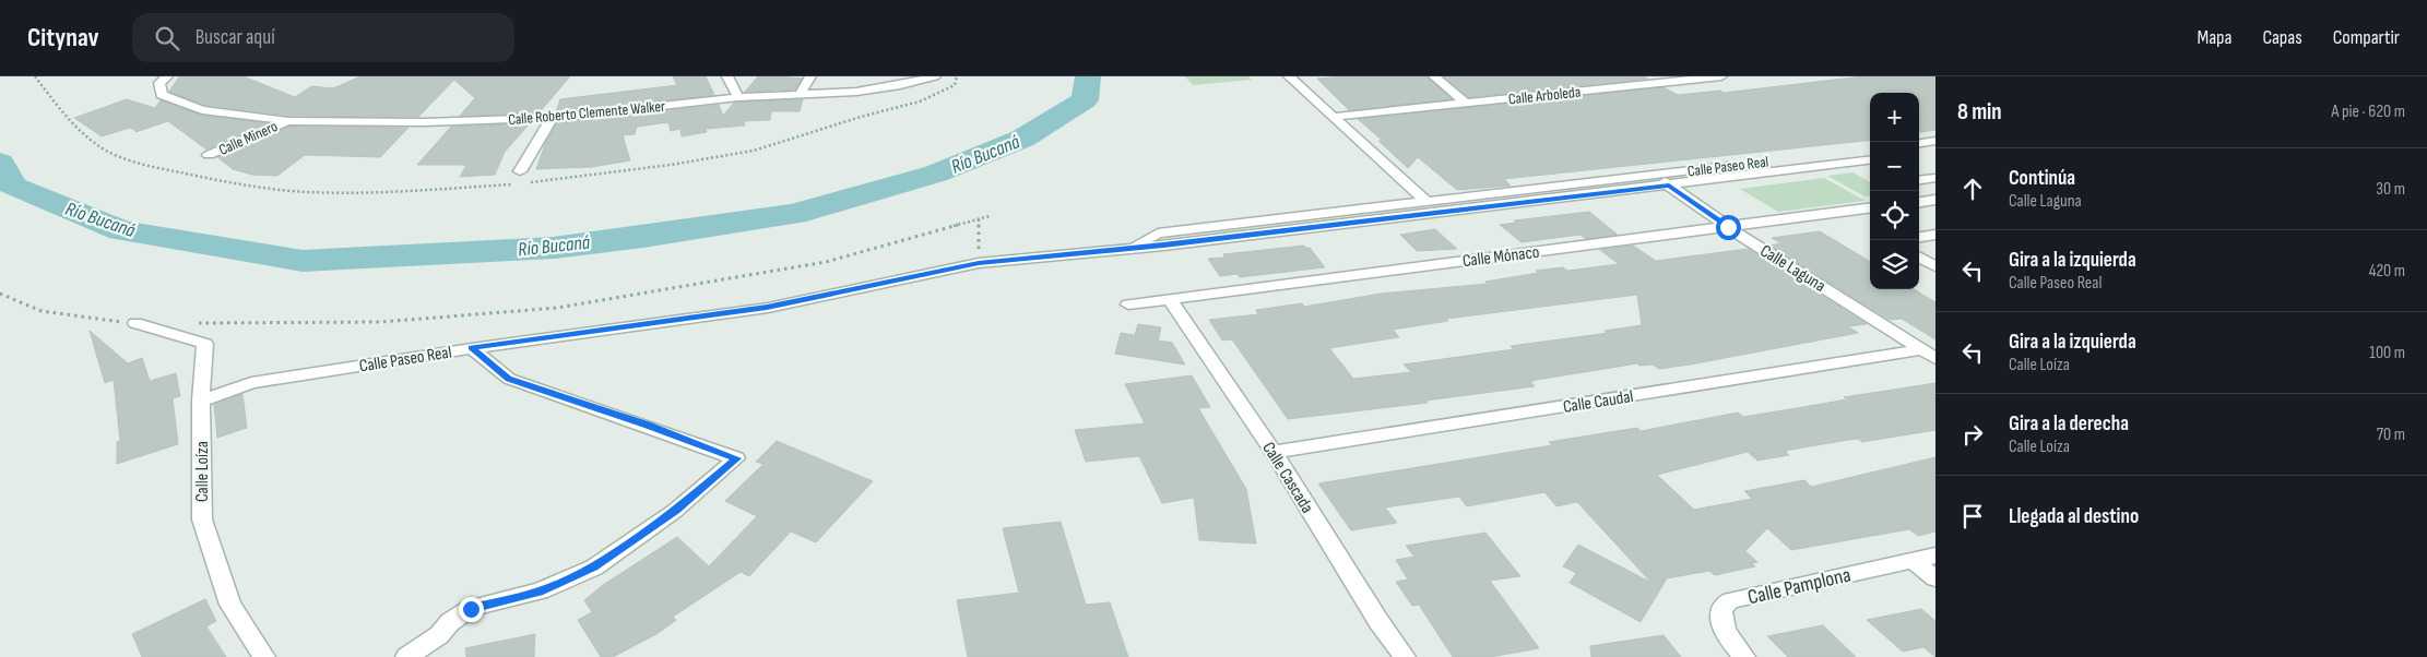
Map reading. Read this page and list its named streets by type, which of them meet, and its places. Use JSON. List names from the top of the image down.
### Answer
{
  "streets": {
    "street": [
      "Calle Arboleda",
      "Calle Roberto Clemente Walker",
      "Calle Minero",
      "Calle Paseo Real",
      "Calle Mónaco",
      "Calle Laguna",
      "Calle Caudal",
      "Calle Loíza",
      "Calle Cascada",
      "Calle Pamplona"
    ]
  },
  "crossings": [
    ["Calle Roberto Clemente Walker", "Calle Minero"],
    ["Calle Paseo Real", "Calle Laguna"],
    ["Calle Paseo Real", "Calle Loíza"],
    ["Calle Mónaco", "Calle Laguna"],
    ["Calle Mónaco", "Calle Cascada"],
    ["Calle Laguna", "Calle Caudal"],
    ["Calle Caudal", "Calle Cascada"]
  ],
  "water": ["Río Bucaná"],
  "page": {
    "header": "Citynav",
    "search": "Buscar aquí",
    "nav": ["Mapa", "Capas", "Compartir"],
    "heading": ["8 min", "A pie · 620 m"],
    "map_buttons": ["+", "−"],
    "list": [
      ["Continúa", "Calle Laguna", "30 m"],
      ["Gira a la izquierda", "Calle Paseo Real", "420 m"],
      ["Gira a la izquierda", "Calle Loíza", "100 m"],
      ["Gira a la derecha", "Calle Loíza", "70 m"],
      "Llegada al destino"
    ]
  }
}
